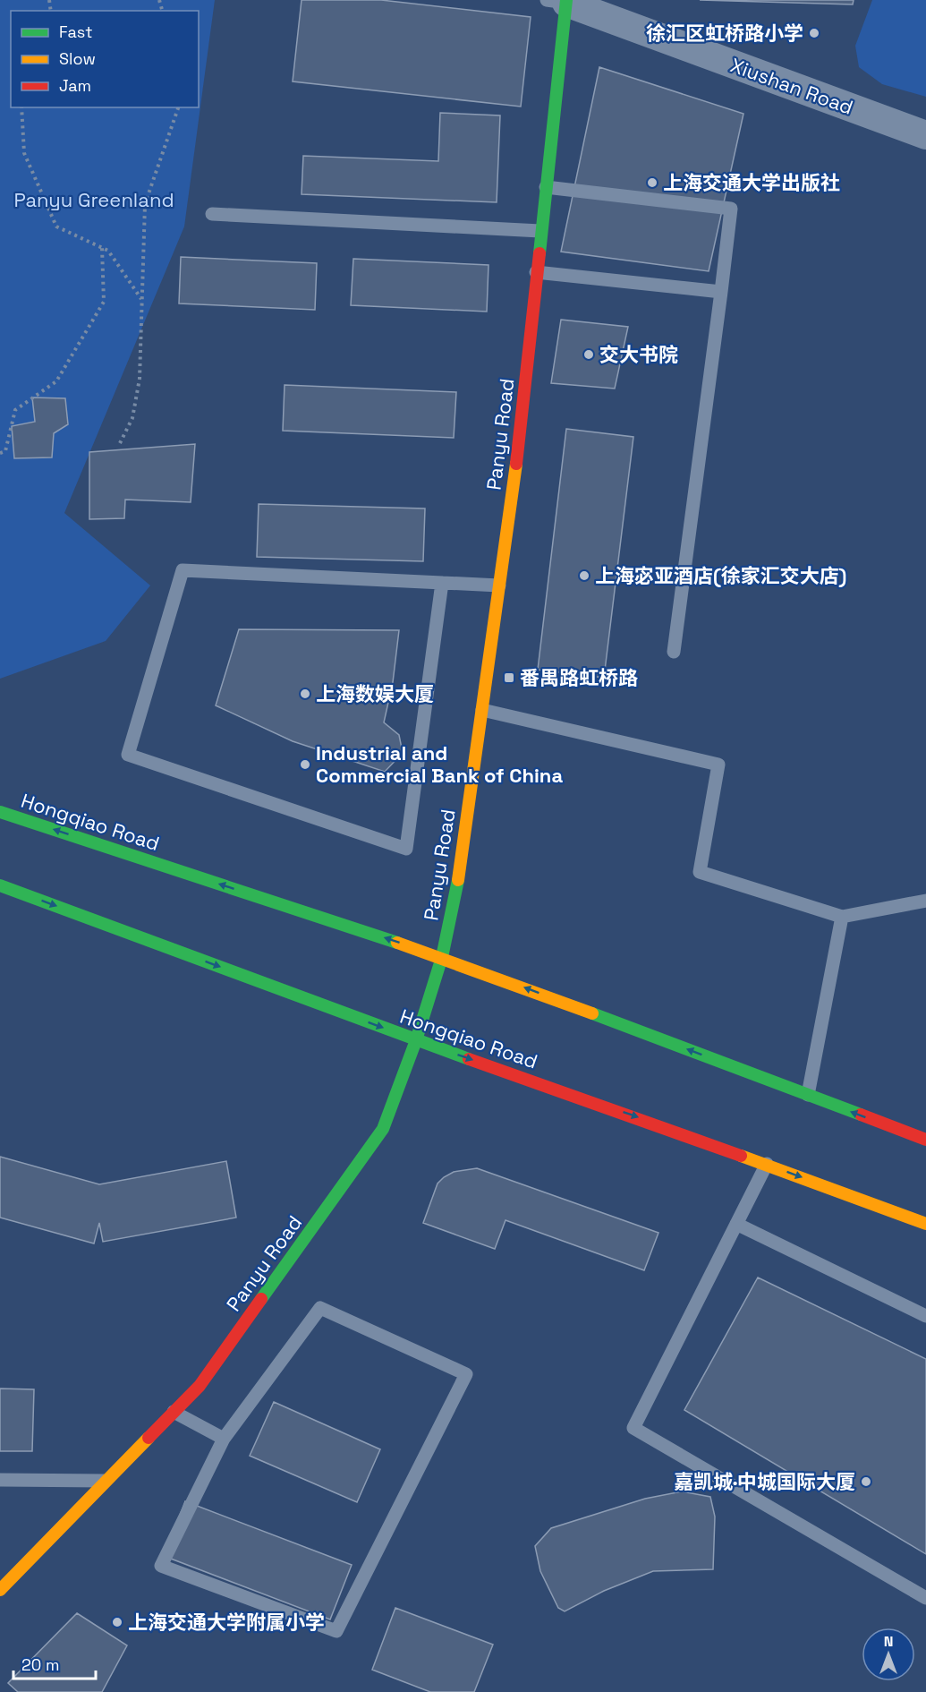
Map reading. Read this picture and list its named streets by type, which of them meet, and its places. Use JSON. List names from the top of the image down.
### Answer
{
  "streets": {
    "main road": ["Panyu Road", "Hongqiao Road"],
    "street": ["Xiushan Road"]
  },
  "crossings": [
    ["Xiushan Road", "Panyu Road"],
    ["Panyu Road", "Hongqiao Road"]
  ],
  "parks": ["Panyu Greenland"],
  "places": {
    "other": [
      "徐汇区虹桥路小学",
      "上海交通大学出版社",
      "交大书院",
      "上海宓亚酒店(徐家汇交大店)",
      "上海数娱大厦",
      "Industrial and Commercial Bank of China",
      "嘉凯城·中城国际大厦",
      "上海交通大学附属小学"
    ],
    "transit": ["番禺路虹桥路"]
  },
  "legend": ["Fast", "Slow", "Jam"],
  "scale_bar": "20 m",
  "north": "top"
}
